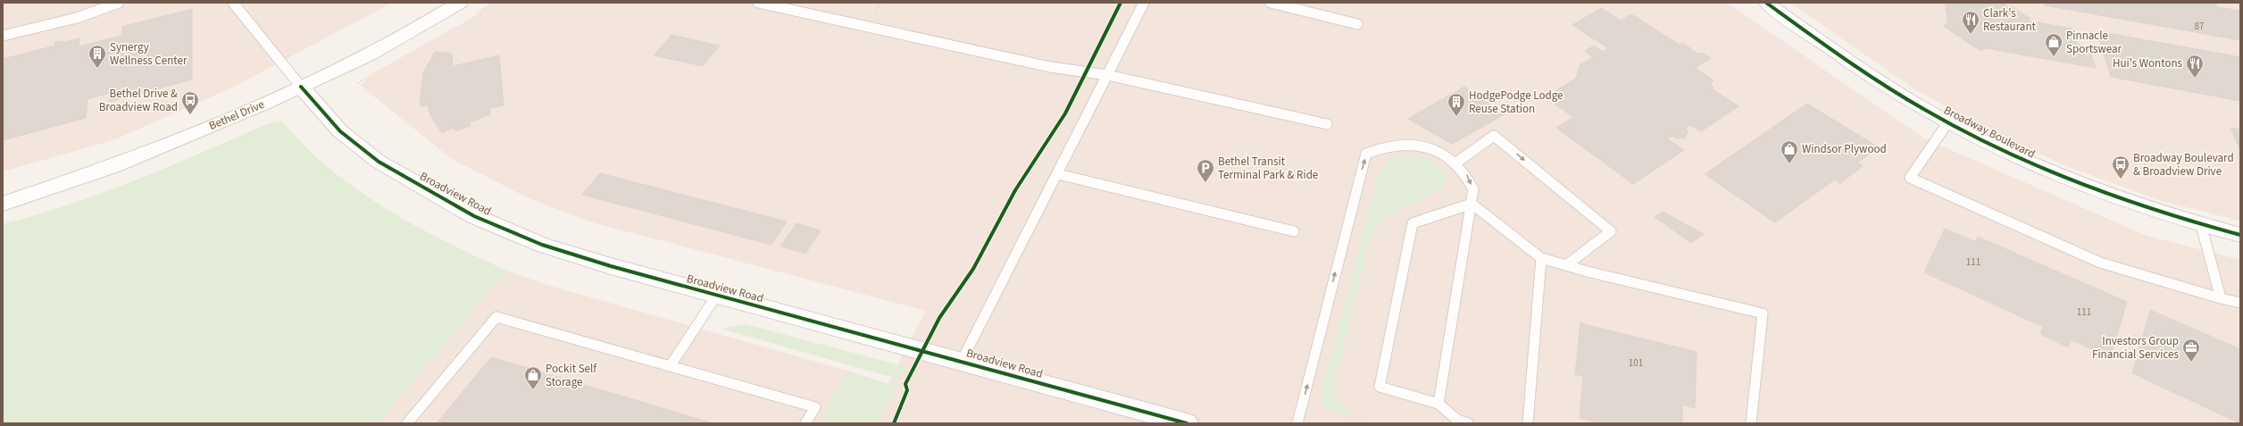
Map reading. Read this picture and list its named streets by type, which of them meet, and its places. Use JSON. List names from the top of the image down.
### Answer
{
  "streets": {
    "street": ["Bethel Drive", "Broadway Boulevard", "Broadview Road"]
  },
  "crossings": [
    ["Bethel Drive", "Broadview Road"]
  ],
  "places": {
    "restaurant": ["Clark's Restaurant", "Hui's Wontons"],
    "shop": ["Pinnacle Sportswear", "Windsor Plywood", "Pockit Self Storage"],
    "building": ["Synergy Wellness Center", "HodgePodge Lodge Reuse Station"],
    "bus stop": ["Bethel Drive & Broadview Road", "Broadway Boulevard & Broadview Drive"],
    "parking": ["Bethel Transit Terminal Park & Ride"],
    "office": ["Investors Group Financial Services"]
  },
  "house_numbers": [
    "87",
    "111",
    "111",
    "101"
  ]
}
